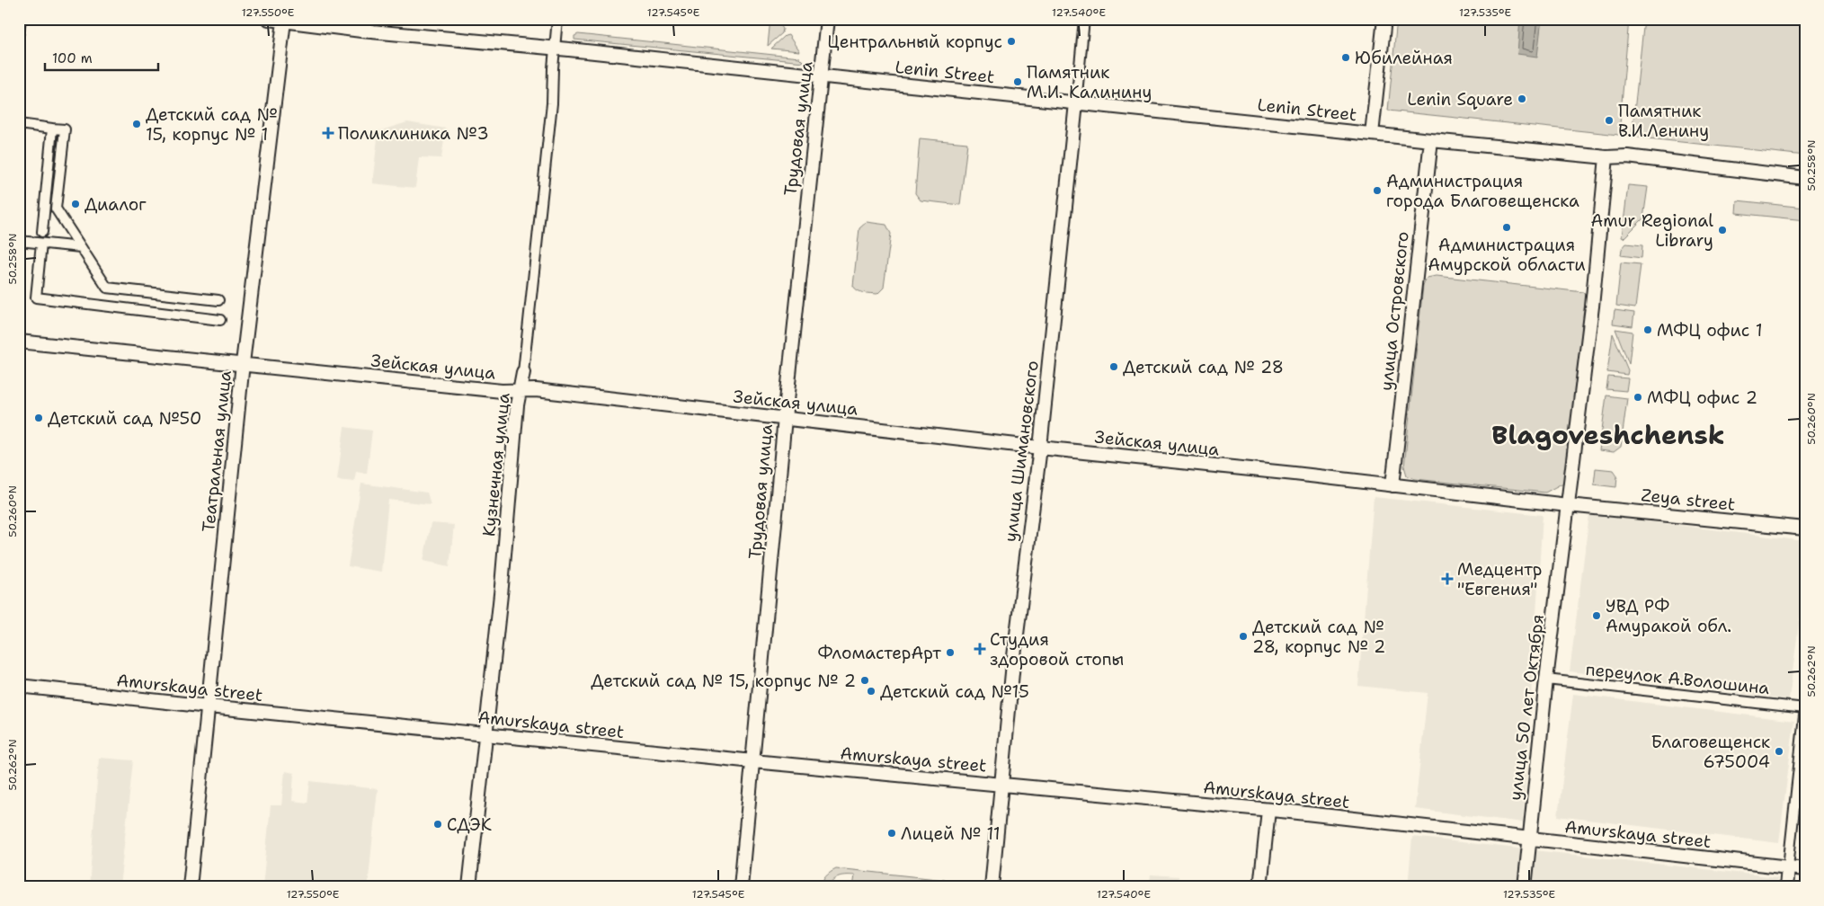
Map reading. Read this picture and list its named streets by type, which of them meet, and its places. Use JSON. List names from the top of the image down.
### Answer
{
  "streets": {
    "street": [
      "Lenin Street",
      "Трудовая улица",
      "улица Островского",
      "Зейская улица",
      "Театральная улица",
      "улица Шимановского",
      "Кузнечная улица",
      "Zeya street",
      "переулок А.Волошина",
      "Amurskaya street",
      "улица 50 лет Октября"
    ]
  },
  "crossings": [
    ["Lenin Street", "Трудовая улица"],
    ["Lenin Street", "улица Островского"],
    ["Lenin Street", "Театральная улица"],
    ["Lenin Street", "улица Шимановского"],
    ["Lenin Street", "Кузнечная улица"],
    ["Lenin Street", "улица 50 лет Октября"],
    ["Трудовая улица", "Зейская улица"],
    ["Трудовая улица", "Amurskaya street"],
    ["улица Островского", "Зейская улица"],
    ["Зейская улица", "Театральная улица"],
    ["Зейская улица", "улица Шимановского"],
    ["Зейская улица", "Кузнечная улица"],
    ["Зейская улица", "Zeya street"],
    ["Зейская улица", "улица 50 лет Октября"],
    ["Театральная улица", "Amurskaya street"],
    ["улица Шимановского", "Amurskaya street"],
    ["Кузнечная улица", "Amurskaya street"],
    ["Zeya street", "улица 50 лет Октября"],
    ["переулок А.Волошина", "улица 50 лет Октября"],
    ["Amurskaya street", "улица 50 лет Октября"]
  ],
  "districts": ["Blagoveshchensk"],
  "places": {
    "other": [
      "Центральный корпус",
      "Юбилейная",
      "Памятник М.И. Калинину",
      "Lenin Square",
      "Памятник В.И.Ленину",
      "Детский сад № 15, корпус № 1",
      "Администрация города Благовещенска",
      "Диалог",
      "Администрация Амурской области",
      "Amur Regional Library",
      "МФЦ офис 1",
      "Детский сад № 28",
      "МФЦ офис 2",
      "Детский сад №50",
      "УВД РФ Амуракой обл.",
      "Детский сад № 28, корпус № 2",
      "ФломастерАрт",
      "Детский сад № 15, корпус № 2",
      "Детский сад №15",
      "Благовещенск 675004",
      "СДЭК",
      "Лицей № 11"
    ],
    "health": ["Поликлиника №3", "Медцентр \"Евгения\"", "Студия здоровой стопы"]
  },
  "scale_bar": "100 m",
  "coordinates": [
    "127.550°E",
    "127.545°E",
    "127.540°E",
    "127.535°E",
    "50.258°N",
    "50.260°N",
    "50.262°N"
  ]
}
